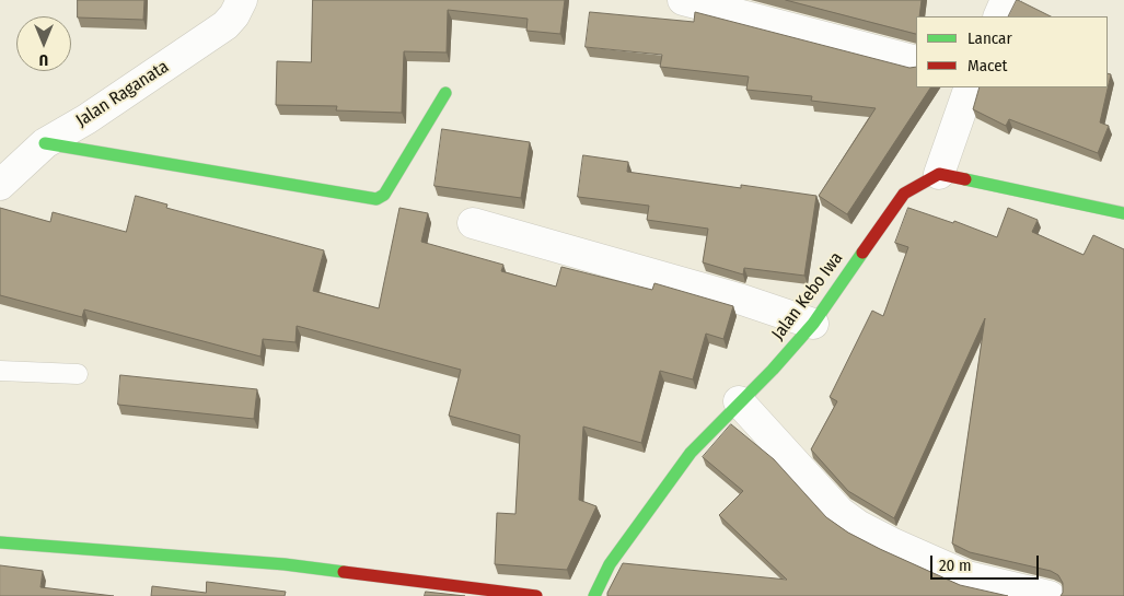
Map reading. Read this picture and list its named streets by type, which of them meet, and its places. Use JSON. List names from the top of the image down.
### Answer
{
  "streets": {
    "street": ["Jalan Raganata", "Jalan Kebo Iwa"]
  },
  "legend": ["Lancar", "Macet"],
  "scale_bar": "20 m",
  "north": "bottom"
}
